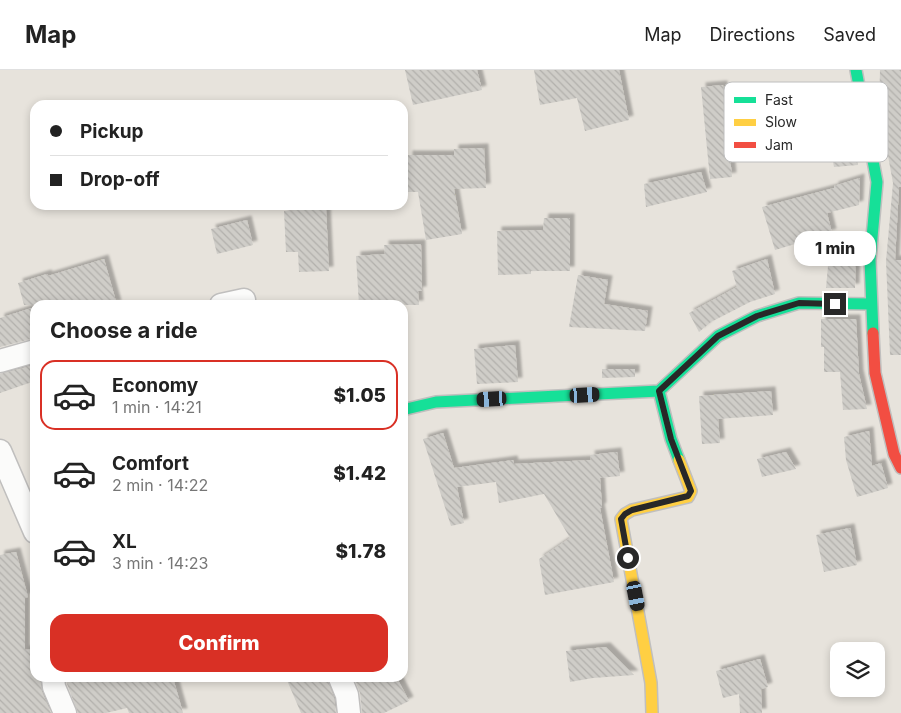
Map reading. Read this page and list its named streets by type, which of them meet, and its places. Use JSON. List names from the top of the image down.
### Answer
{
  "legend": ["Fast", "Slow", "Jam"],
  "page": {
    "header": "Map",
    "nav": ["Map", "Directions", "Saved"],
    "banner": ["Pickup", "Drop-off"],
    "bubble": "1 min",
    "heading": "Choose a ride",
    "list": [
      {
        "name": "Economy",
        "note": "1 min · 14:21",
        "value": "$1.05"
      },
      {
        "name": "Comfort",
        "note": "2 min · 14:22",
        "value": "$1.42"
      },
      {
        "name": "XL",
        "note": "3 min · 14:23",
        "value": "$1.78"
      }
    ],
    "buttons": "Confirm"
  }
}
